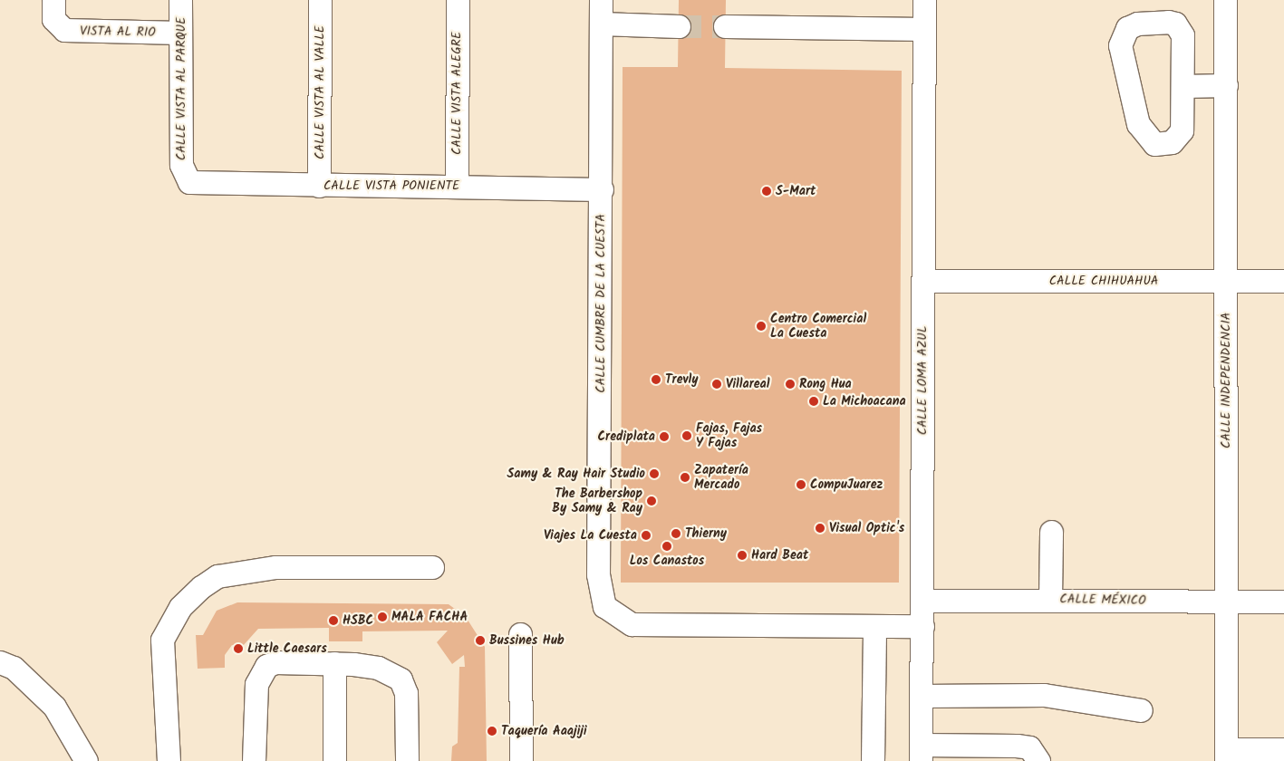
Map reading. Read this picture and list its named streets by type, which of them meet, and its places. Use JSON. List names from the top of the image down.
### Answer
{
  "streets": {
    "street": [
      "VISTA AL RIO",
      "CALLE VISTA AL PARQUE",
      "CALLE VISTA AL VALLE",
      "CALLE VISTA ALEGRE",
      "CALLE VISTA PONIENTE",
      "CALLE CHIHUAHUA",
      "CALLE CUMBRE DE LA CUESTA",
      "CALLE LOMA AZUL",
      "CALLE INDEPENDENCIA",
      "CALLE MÉXICO"
    ]
  },
  "crossings": [
    ["VISTA AL RIO", "CALLE VISTA AL PARQUE"],
    ["CALLE VISTA AL PARQUE", "CALLE VISTA PONIENTE"],
    ["CALLE VISTA AL VALLE", "CALLE VISTA PONIENTE"],
    ["CALLE VISTA ALEGRE", "CALLE VISTA PONIENTE"],
    ["CALLE VISTA PONIENTE", "CALLE CUMBRE DE LA CUESTA"],
    ["CALLE CHIHUAHUA", "CALLE LOMA AZUL"],
    ["CALLE CHIHUAHUA", "CALLE INDEPENDENCIA"],
    ["CALLE LOMA AZUL", "CALLE MÉXICO"],
    ["CALLE INDEPENDENCIA", "CALLE MÉXICO"]
  ],
  "places": [
    "S-Mart",
    "Centro Comercial La Cuesta",
    "Trevly",
    "Villareal",
    "Rong Hua",
    "La Michoacana",
    "Fajas, Fajas Y Fajas",
    "Crediplata",
    "Samy & Ray Hair Studio",
    "Zapatería Mercado",
    "CompuJuarez",
    "The Barbershop By Samy & Ray",
    "Visual Optic's",
    "Thierny",
    "Viajes La Cuesta",
    "Los Canastos",
    "Hard Beat",
    "MALA FACHA",
    "HSBC",
    "Bussines Hub",
    "Little Caesars",
    "Taquería Aaajiji"
  ]
}
